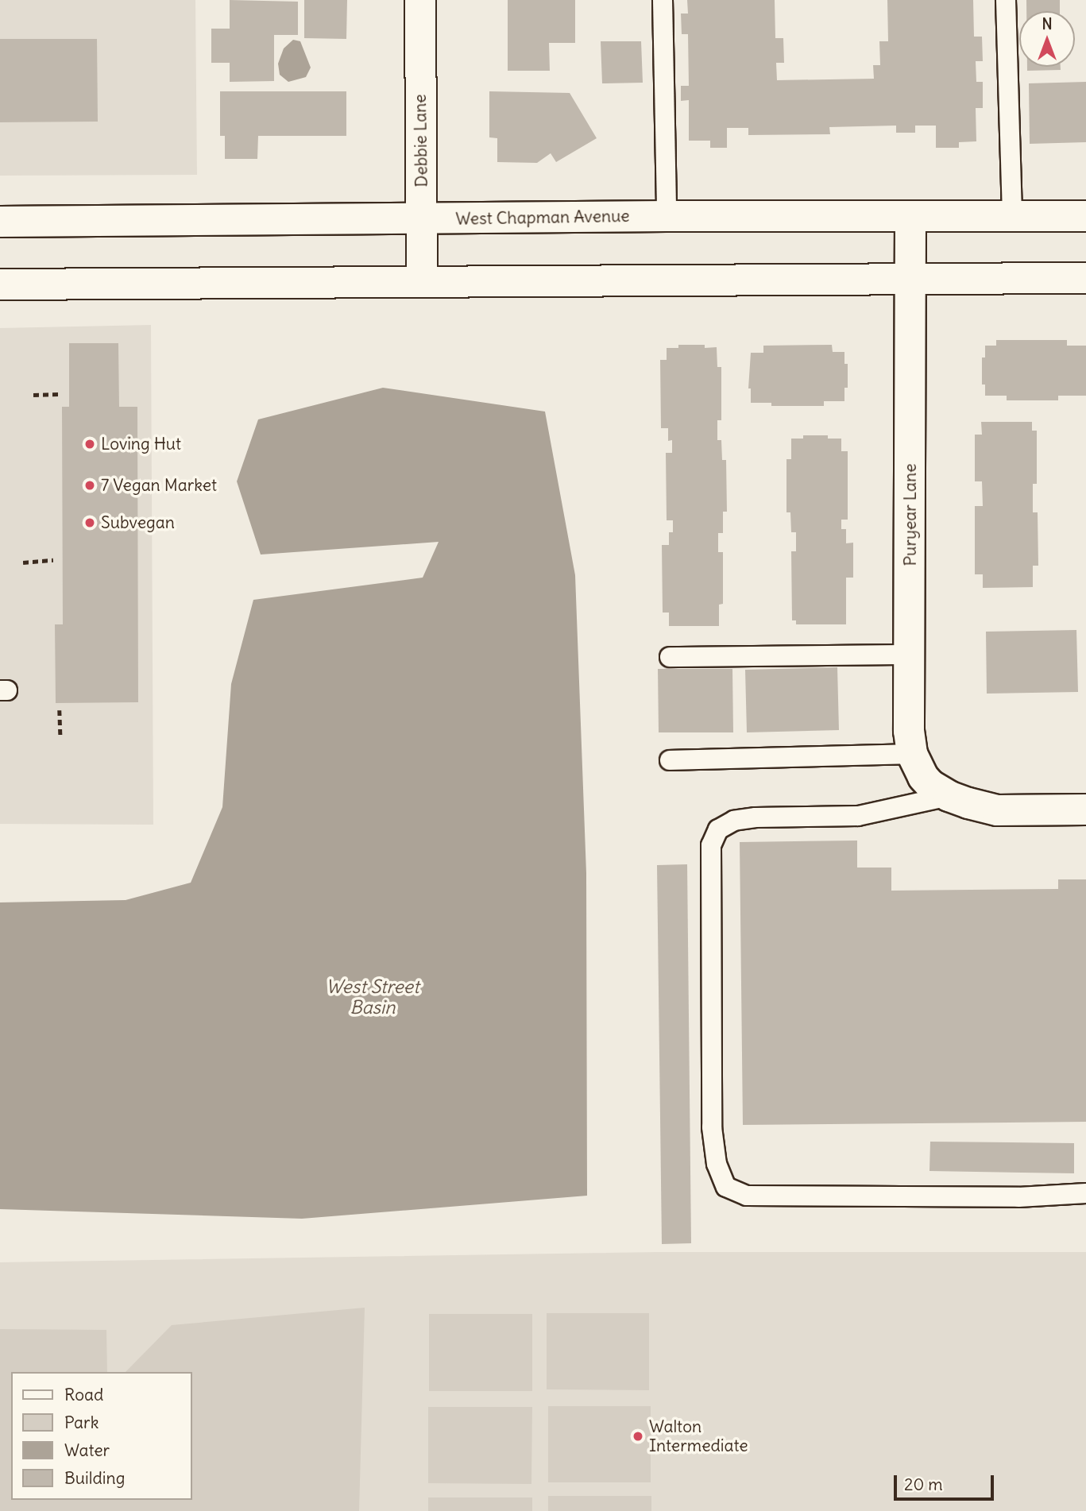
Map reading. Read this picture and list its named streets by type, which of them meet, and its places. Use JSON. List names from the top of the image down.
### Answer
{
  "streets": {
    "main road": ["Debbie Lane", "West Chapman Avenue", "Puryear Lane"]
  },
  "crossings": [
    ["Debbie Lane", "West Chapman Avenue"],
    ["West Chapman Avenue", "Puryear Lane"]
  ],
  "water": ["West Street Basin"],
  "places": [
    "Loving Hut",
    "7 Vegan Market",
    "Subvegan",
    "Walton Intermediate"
  ],
  "legend": [
    "Road",
    "Park",
    "Water",
    "Building"
  ],
  "scale_bar": "20 m",
  "north": "top"
}
